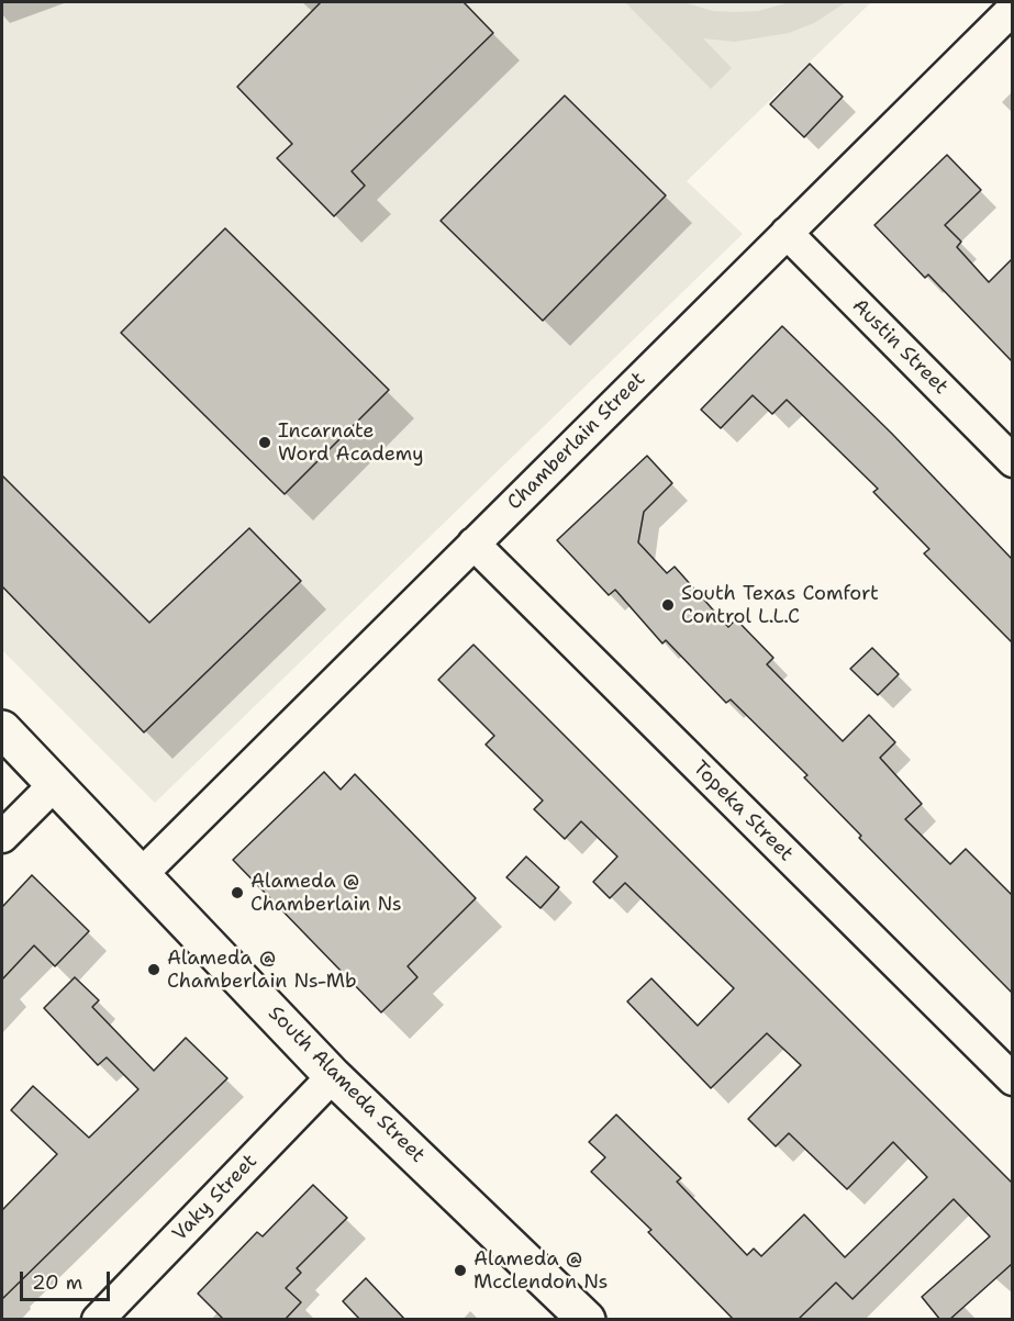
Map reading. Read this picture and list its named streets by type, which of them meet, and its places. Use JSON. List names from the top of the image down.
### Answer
{
  "streets": {
    "main road": ["South Alameda Street"],
    "street": [
      "Austin Street",
      "Chamberlain Street",
      "Topeka Street",
      "Vaky Street"
    ]
  },
  "crossings": [
    ["Austin Street", "Chamberlain Street"],
    ["Chamberlain Street", "Topeka Street"],
    ["Chamberlain Street", "South Alameda Street"],
    ["South Alameda Street", "Vaky Street"]
  ],
  "places": [
    "Incarnate Word Academy",
    "South Texas Comfort Control L.L.C",
    "Alameda @ Chamberlain Ns",
    "Alameda @ Chamberlain Ns-Mb",
    "Alameda @ Mcclendon Ns"
  ],
  "scale_bar": "20 m"
}
